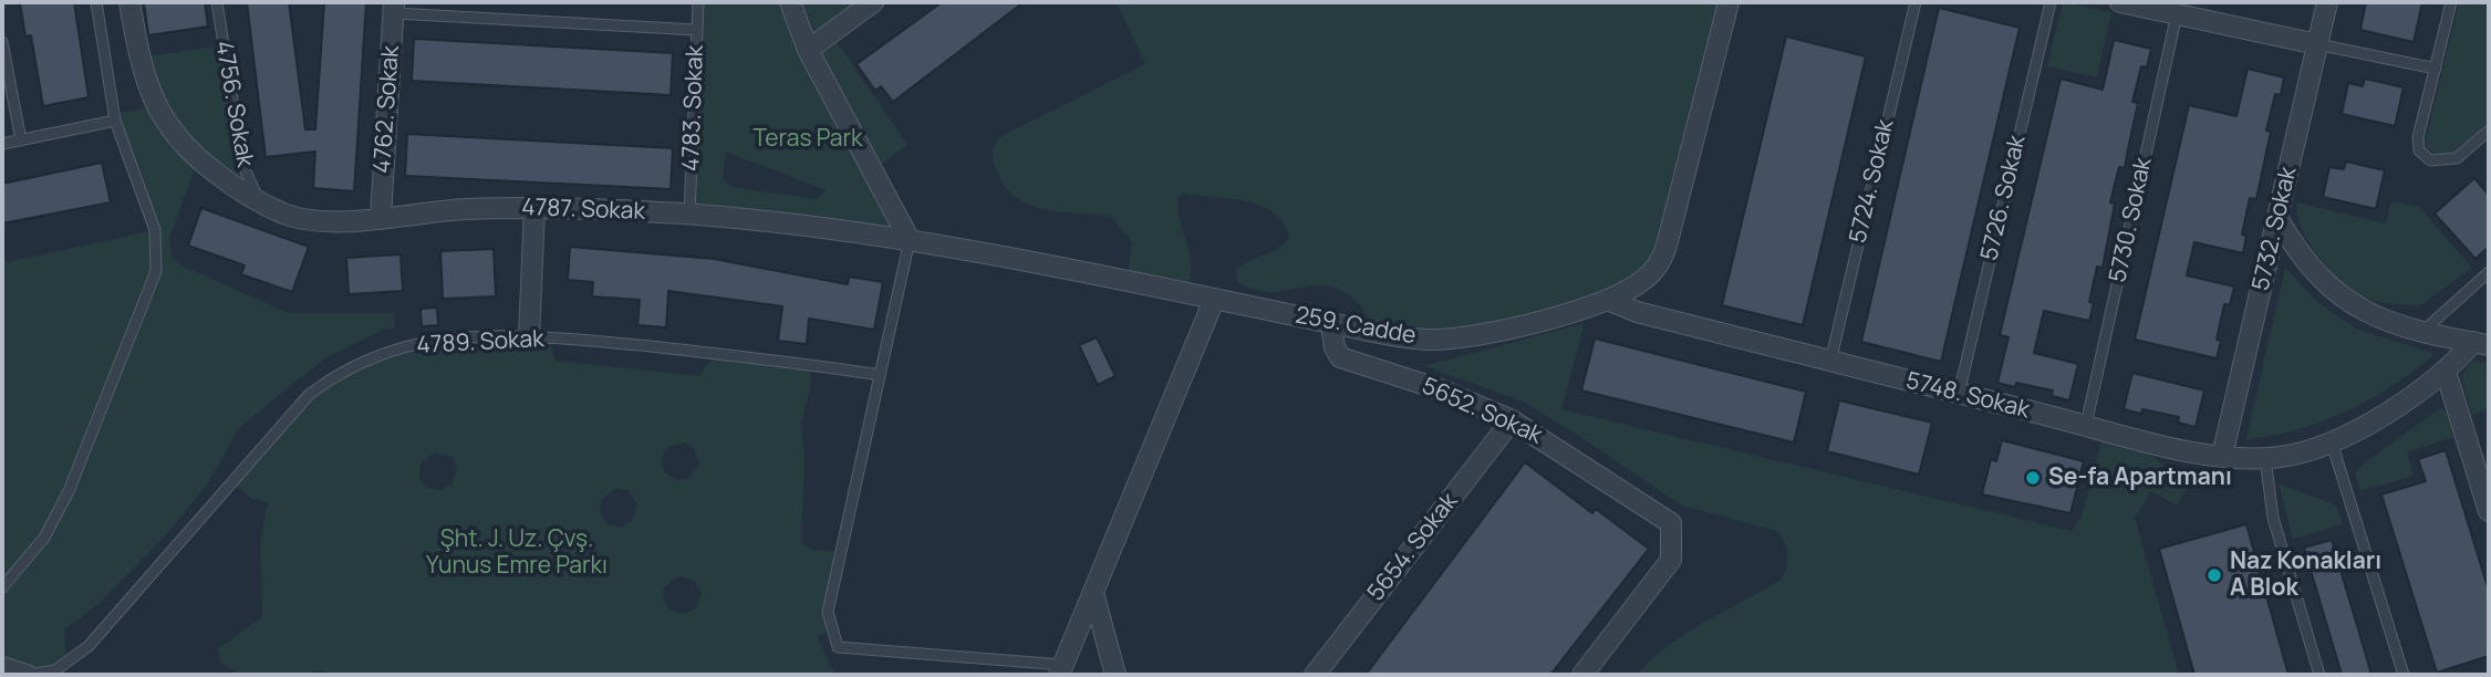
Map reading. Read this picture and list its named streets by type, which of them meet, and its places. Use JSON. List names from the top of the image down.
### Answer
{
  "streets": {
    "street": [
      "4762. Sokak",
      "4787. Sokak",
      "5732. Sokak",
      "259. Cadde",
      "5748. Sokak",
      "5652. Sokak",
      "5654. Sokak"
    ],
    "lane": [
      "4756. Sokak",
      "4783. Sokak",
      "5724. Sokak",
      "5726. Sokak",
      "5730. Sokak",
      "4789. Sokak"
    ]
  },
  "crossings": [
    ["4756. Sokak", "4787. Sokak"],
    ["4783. Sokak", "4787. Sokak"],
    ["4762. Sokak", "4787. Sokak"],
    ["5724. Sokak", "5748. Sokak"],
    ["5726. Sokak", "5748. Sokak"],
    ["4787. Sokak", "259. Cadde"],
    ["5730. Sokak", "5748. Sokak"],
    ["5732. Sokak", "5748. Sokak"],
    ["259. Cadde", "5748. Sokak"],
    ["259. Cadde", "5652. Sokak"],
    ["5652. Sokak", "5654. Sokak"]
  ],
  "parks": ["Teras Park", "Şht. J. Uz. Çvş. Yunus Emre Parkı"],
  "places": ["Se-fa Apartmanı", "Naz Konakları A Blok"]
}
